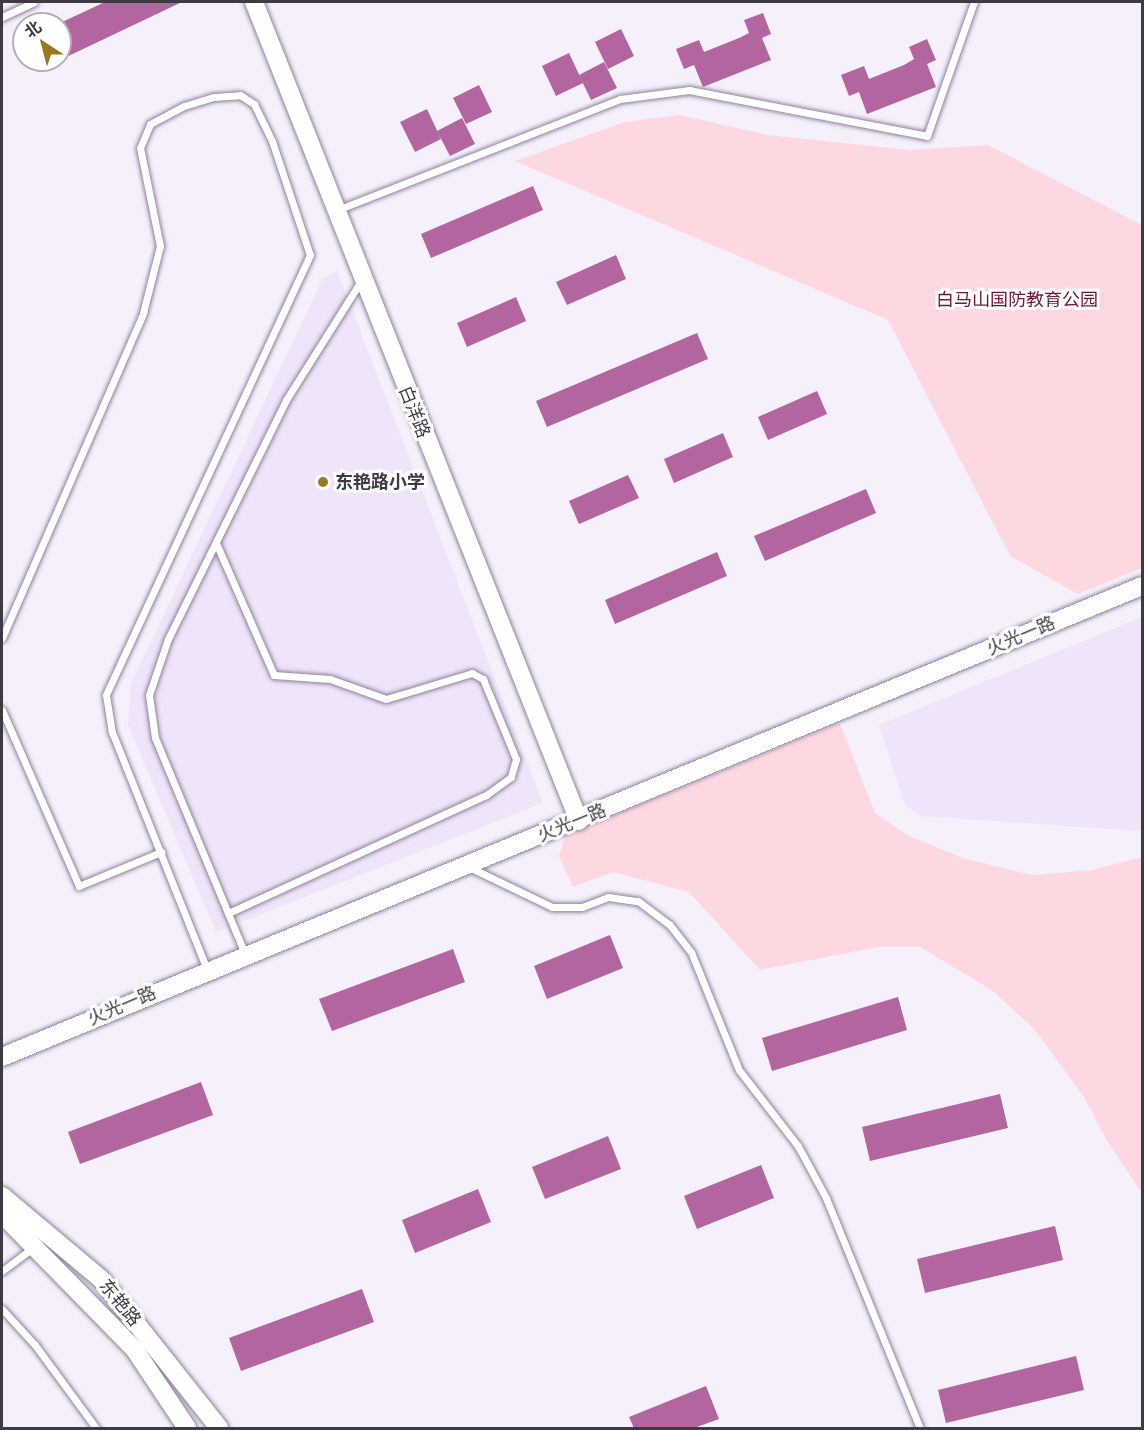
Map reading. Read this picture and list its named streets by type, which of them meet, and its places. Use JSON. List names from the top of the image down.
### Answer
{
  "streets": {
    "street": ["白洋路", "火光一路", "东艳路"]
  },
  "crossings": [
    ["白洋路", "火光一路"]
  ],
  "parks": ["白马山国防教育公园"],
  "places": ["东艳路小学"],
  "north": "top left"
}
